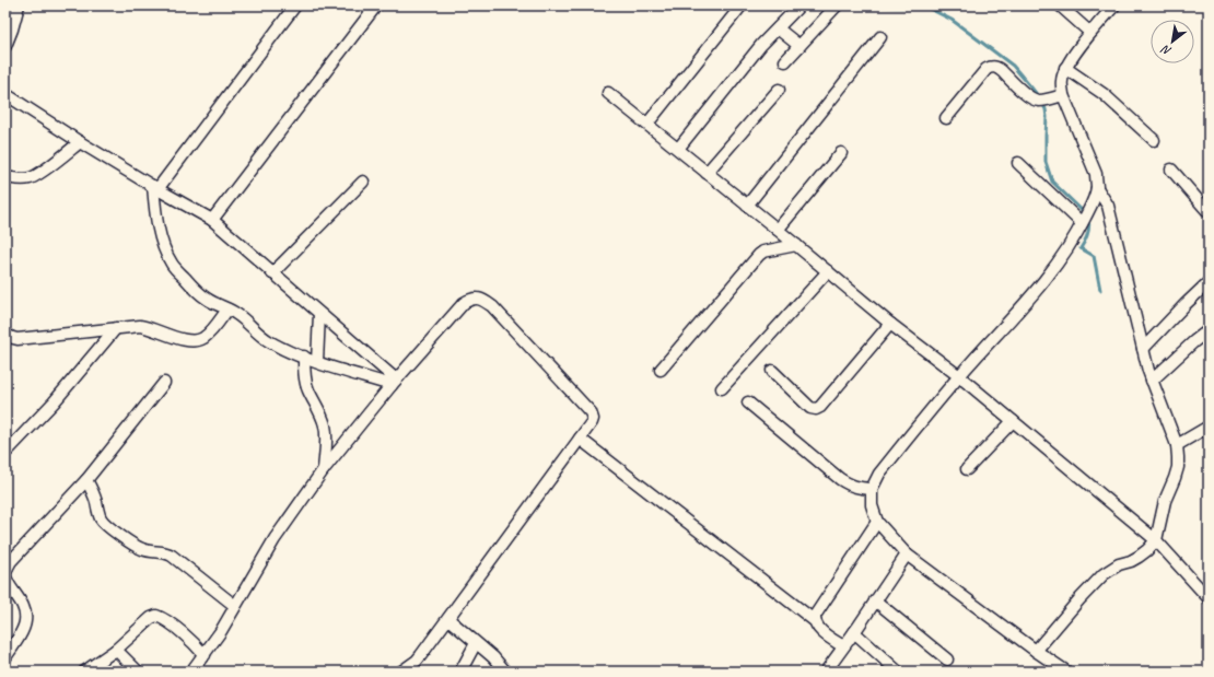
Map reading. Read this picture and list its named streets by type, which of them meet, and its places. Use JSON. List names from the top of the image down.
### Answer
{
  "north": "bottom left"
}
